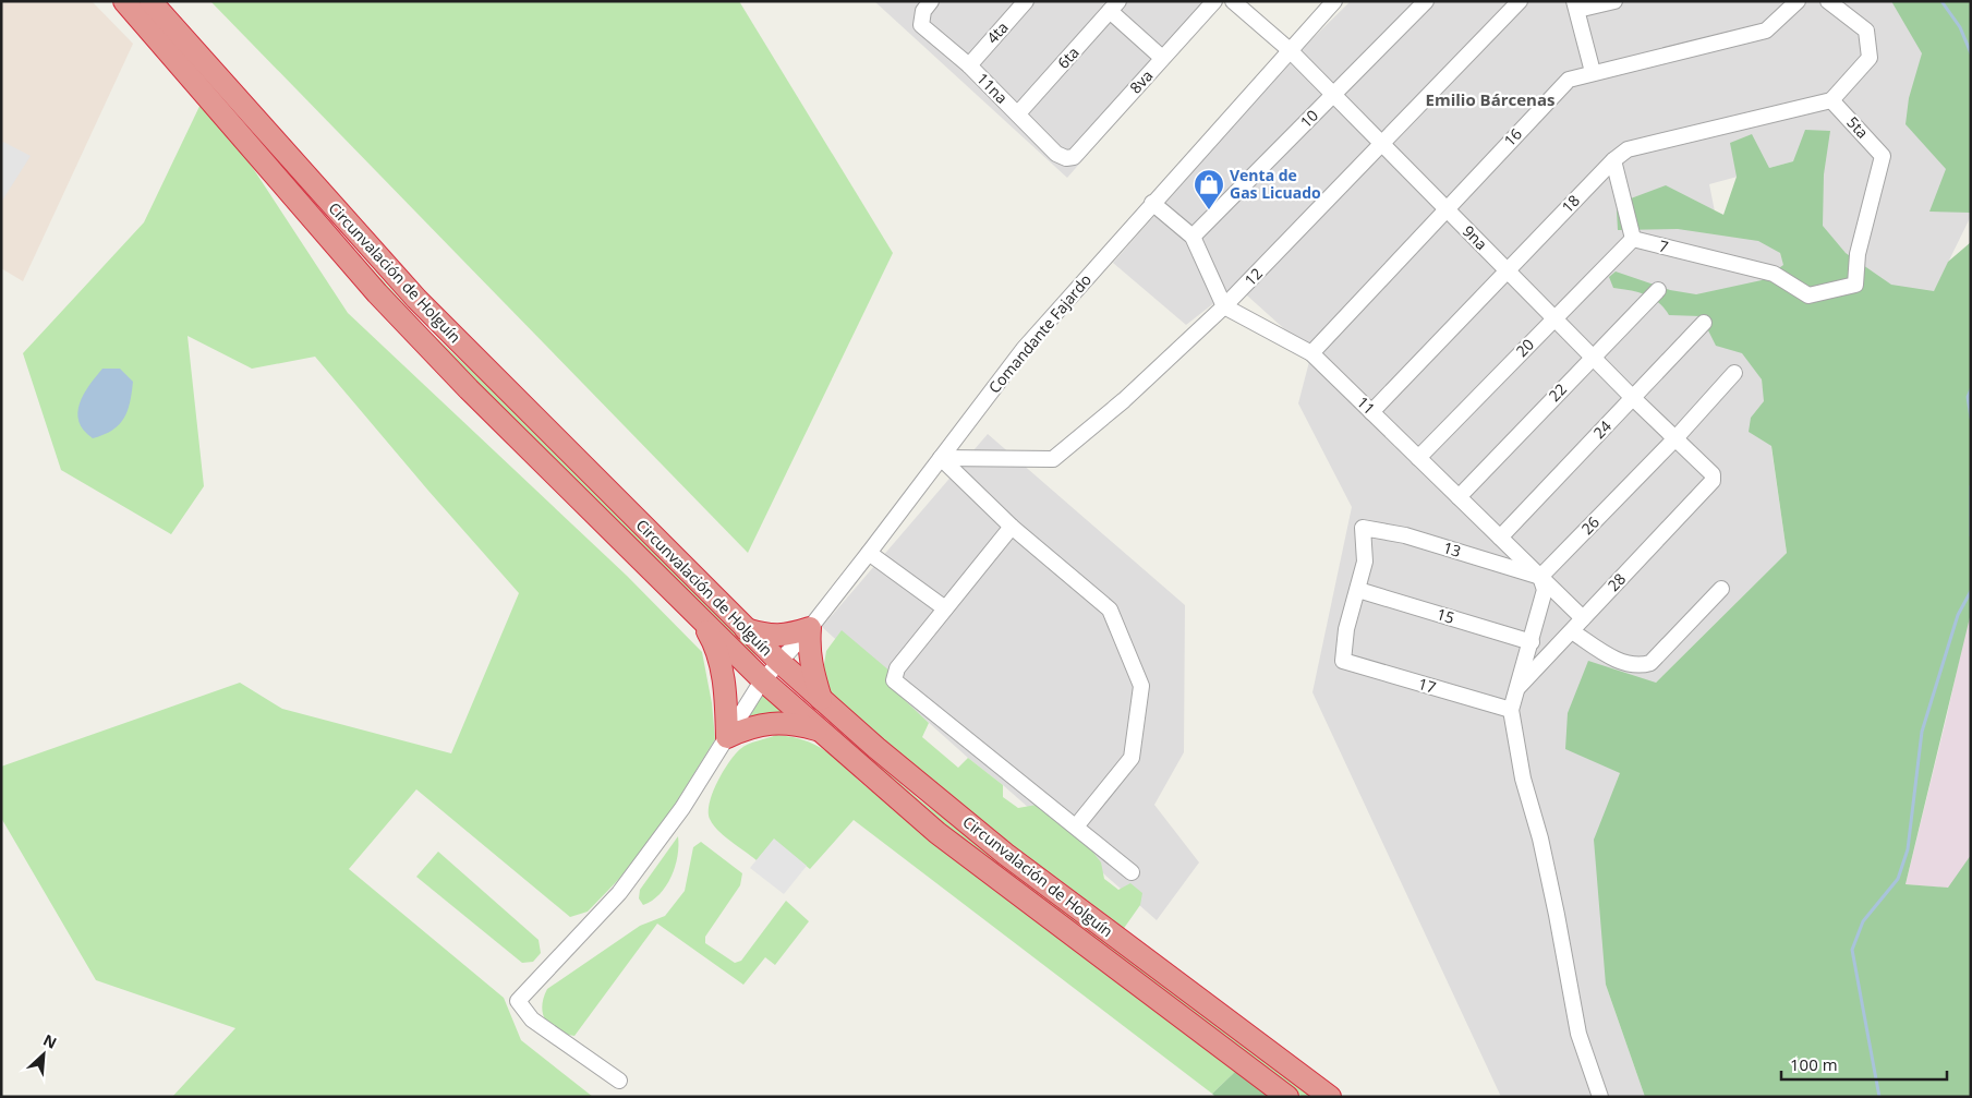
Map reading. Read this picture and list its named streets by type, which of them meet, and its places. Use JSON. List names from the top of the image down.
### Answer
{
  "streets": {
    "highway": ["Circunvalación de Holguín"],
    "street": [
      "4ta",
      "6ta",
      "8va",
      "11na",
      "10",
      "5ta",
      "16",
      "18",
      "9na",
      "7",
      "12",
      "Comandante Fajardo",
      "20",
      "22",
      "11",
      "24",
      "26",
      "13",
      "28",
      "15",
      "17"
    ]
  },
  "crossings": [
    ["4ta", "11na"],
    ["6ta", "11na"],
    ["8va", "11na"],
    ["10", "9na"],
    ["5ta", "18"],
    ["5ta", "7"],
    ["16", "9na"],
    ["16", "11"],
    ["18", "9na"],
    ["18", "11"],
    ["9na", "12"],
    ["9na", "Comandante Fajardo"],
    ["9na", "20"],
    ["9na", "22"],
    ["9na", "24"],
    ["9na", "26"],
    ["9na", "28"],
    ["7", "20"],
    ["Circunvalación de Holguín", "Comandante Fajardo"],
    ["12", "Comandante Fajardo"],
    ["12", "11"],
    ["20", "11"],
    ["22", "11"],
    ["11", "24"],
    ["11", "26"],
    ["11", "13"],
    ["11", "28"],
    ["26", "13"],
    ["13", "15"],
    ["13", "17"],
    ["15", "17"]
  ],
  "districts": ["Emilio Bárcenas"],
  "places": {
    "shop": ["Venta de Gas Licuado"]
  },
  "scale_bar": "100 m",
  "north": "top right"
}
